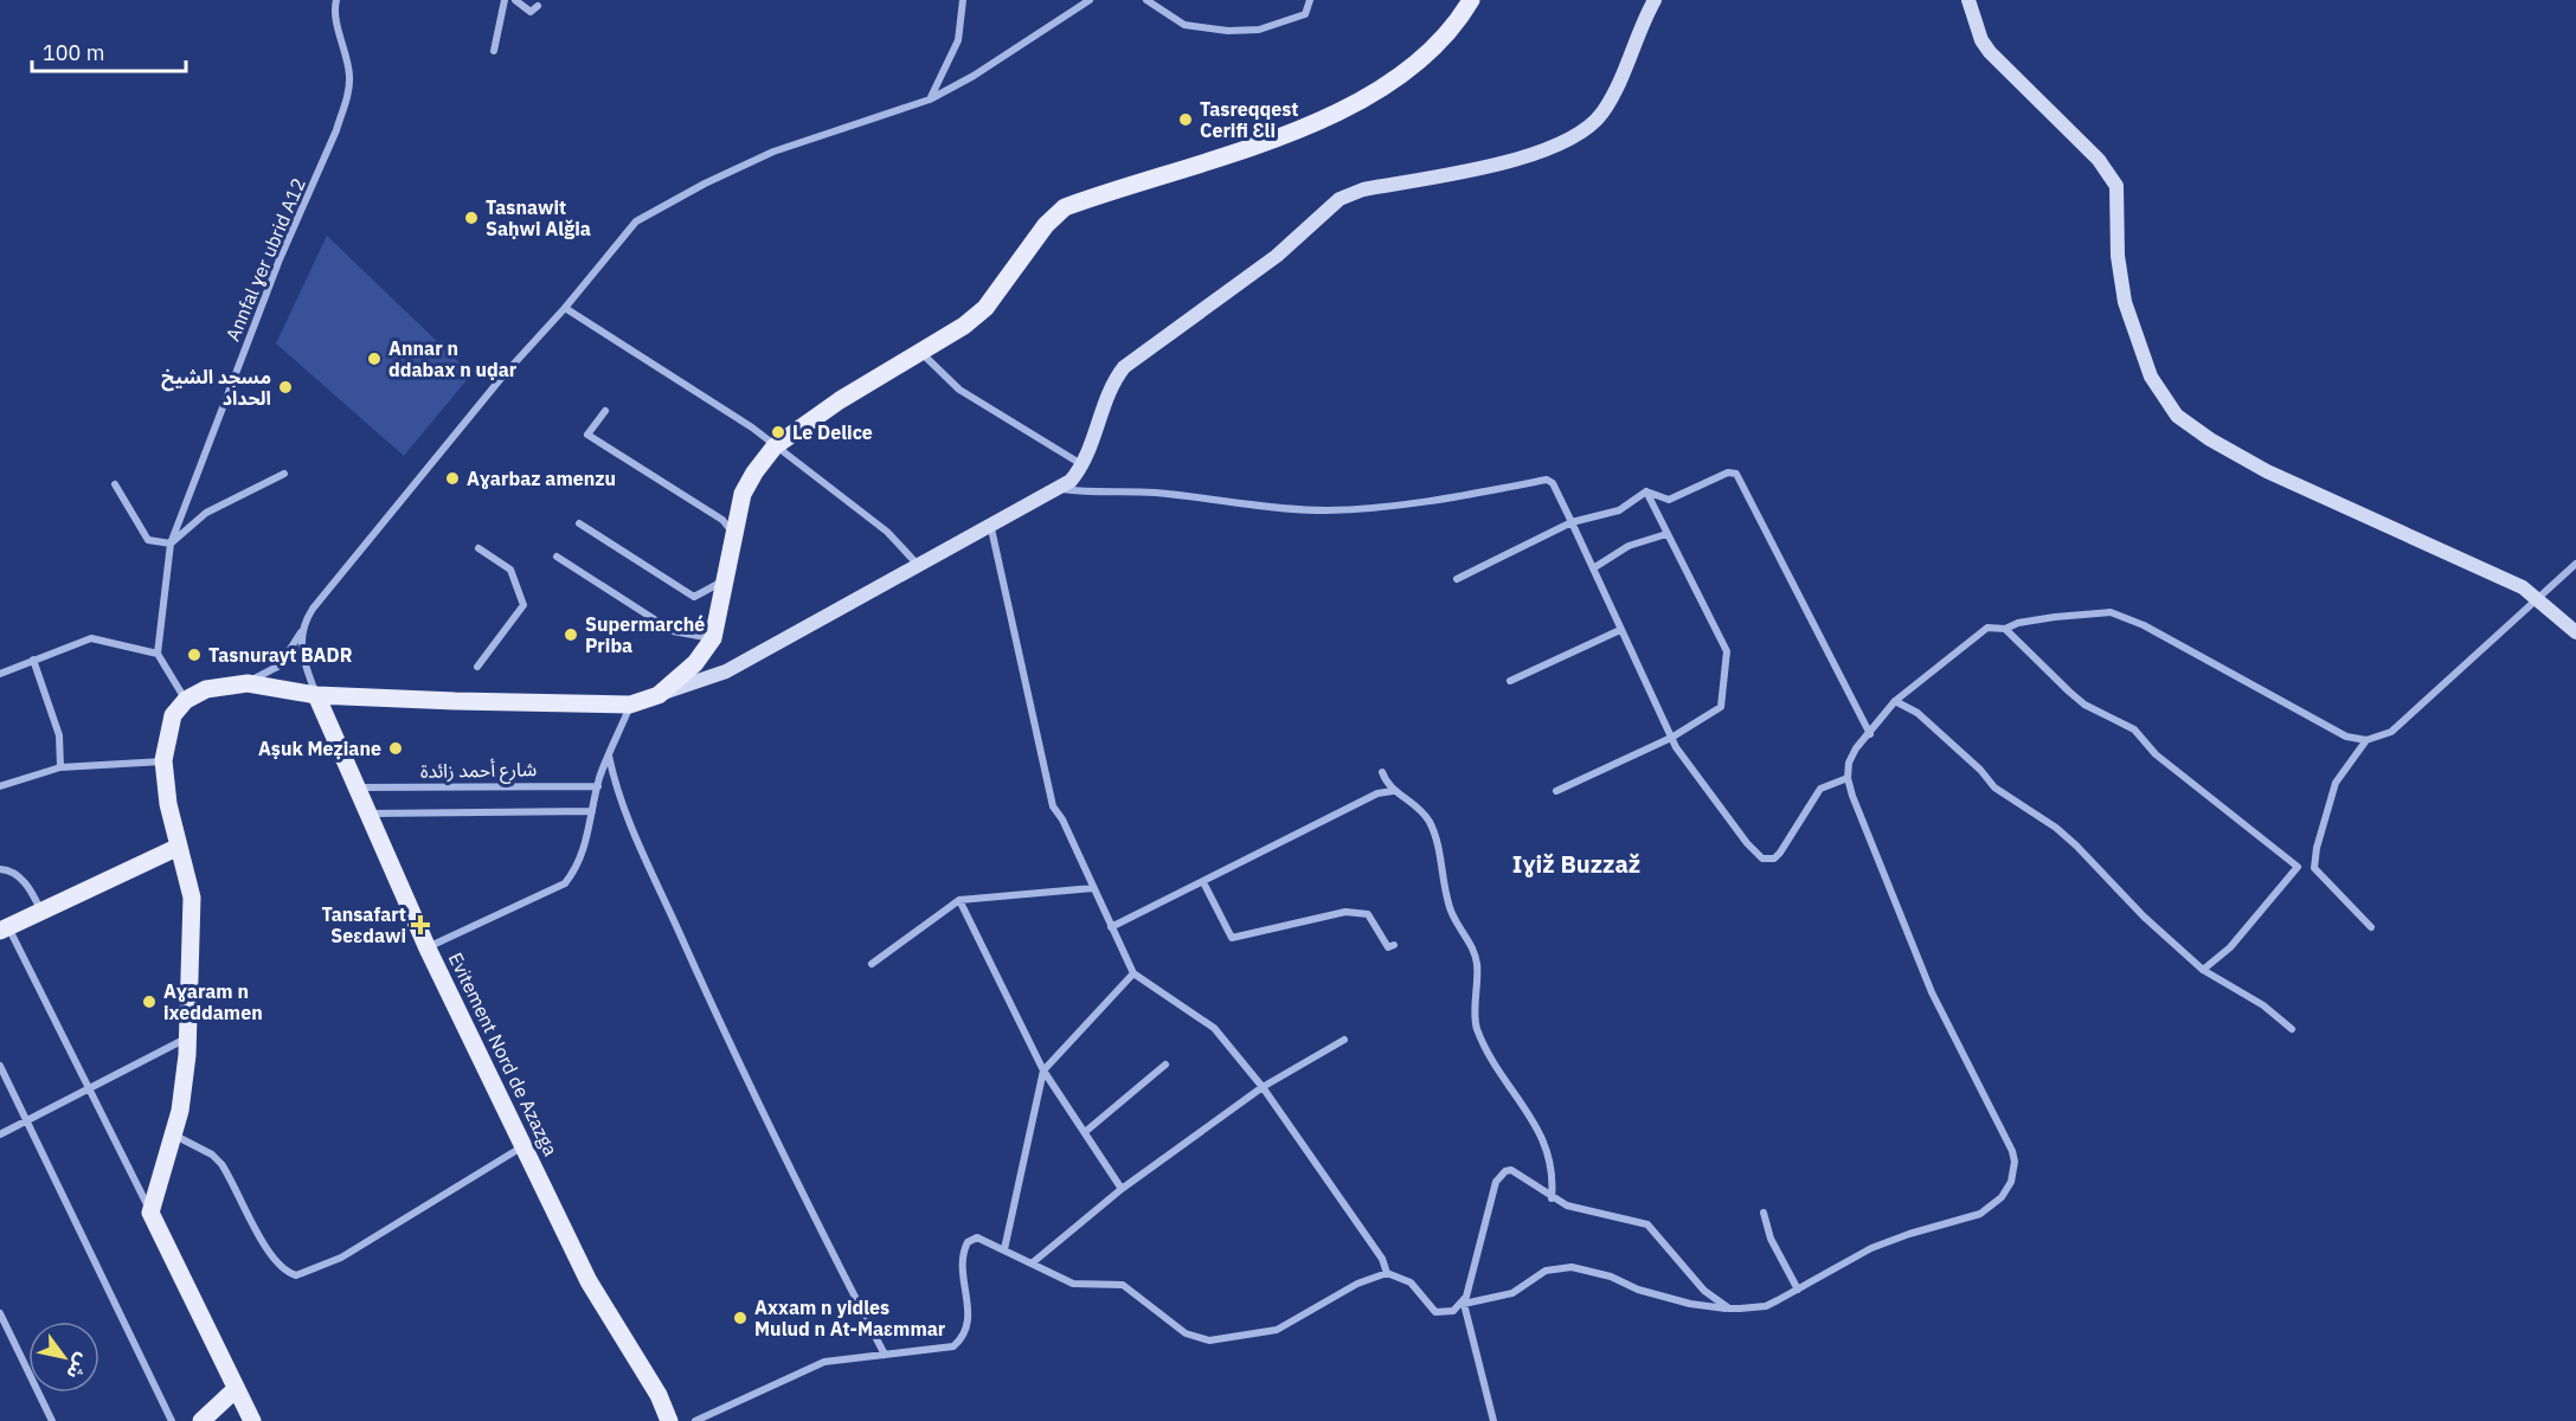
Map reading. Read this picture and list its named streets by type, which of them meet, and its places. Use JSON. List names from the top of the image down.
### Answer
{
  "streets": {
    "main road": ["Evitement Nord de Azazga"],
    "street": ["Annfal ɣer ubrid A12", "شارع أحمد زائدة"]
  },
  "crossings": [
    ["شارع أحمد زائدة", "Evitement Nord de Azazga"]
  ],
  "districts": ["Iɣiž Buzzaž"],
  "places": {
    "other": [
      "Tasreqqest Cerifi Ɛli",
      "Tasnawit Saḥwi Alǧia",
      "Annar n ddabax n uḍar",
      "مسجد الشيخ الحداد",
      "Le Delice",
      "Aɣarbaz amenzu",
      "Supermarché Priba",
      "Tasnurayt BADR",
      "Aṣuk Meẓiane",
      "Aɣaram n ixeddamen",
      "Axxam n yidles Mulud n At-Maɛmmar"
    ],
    "health": ["Tansafart Seɛdawi"]
  },
  "scale_bar": "100 m",
  "north": "bottom right"
}
